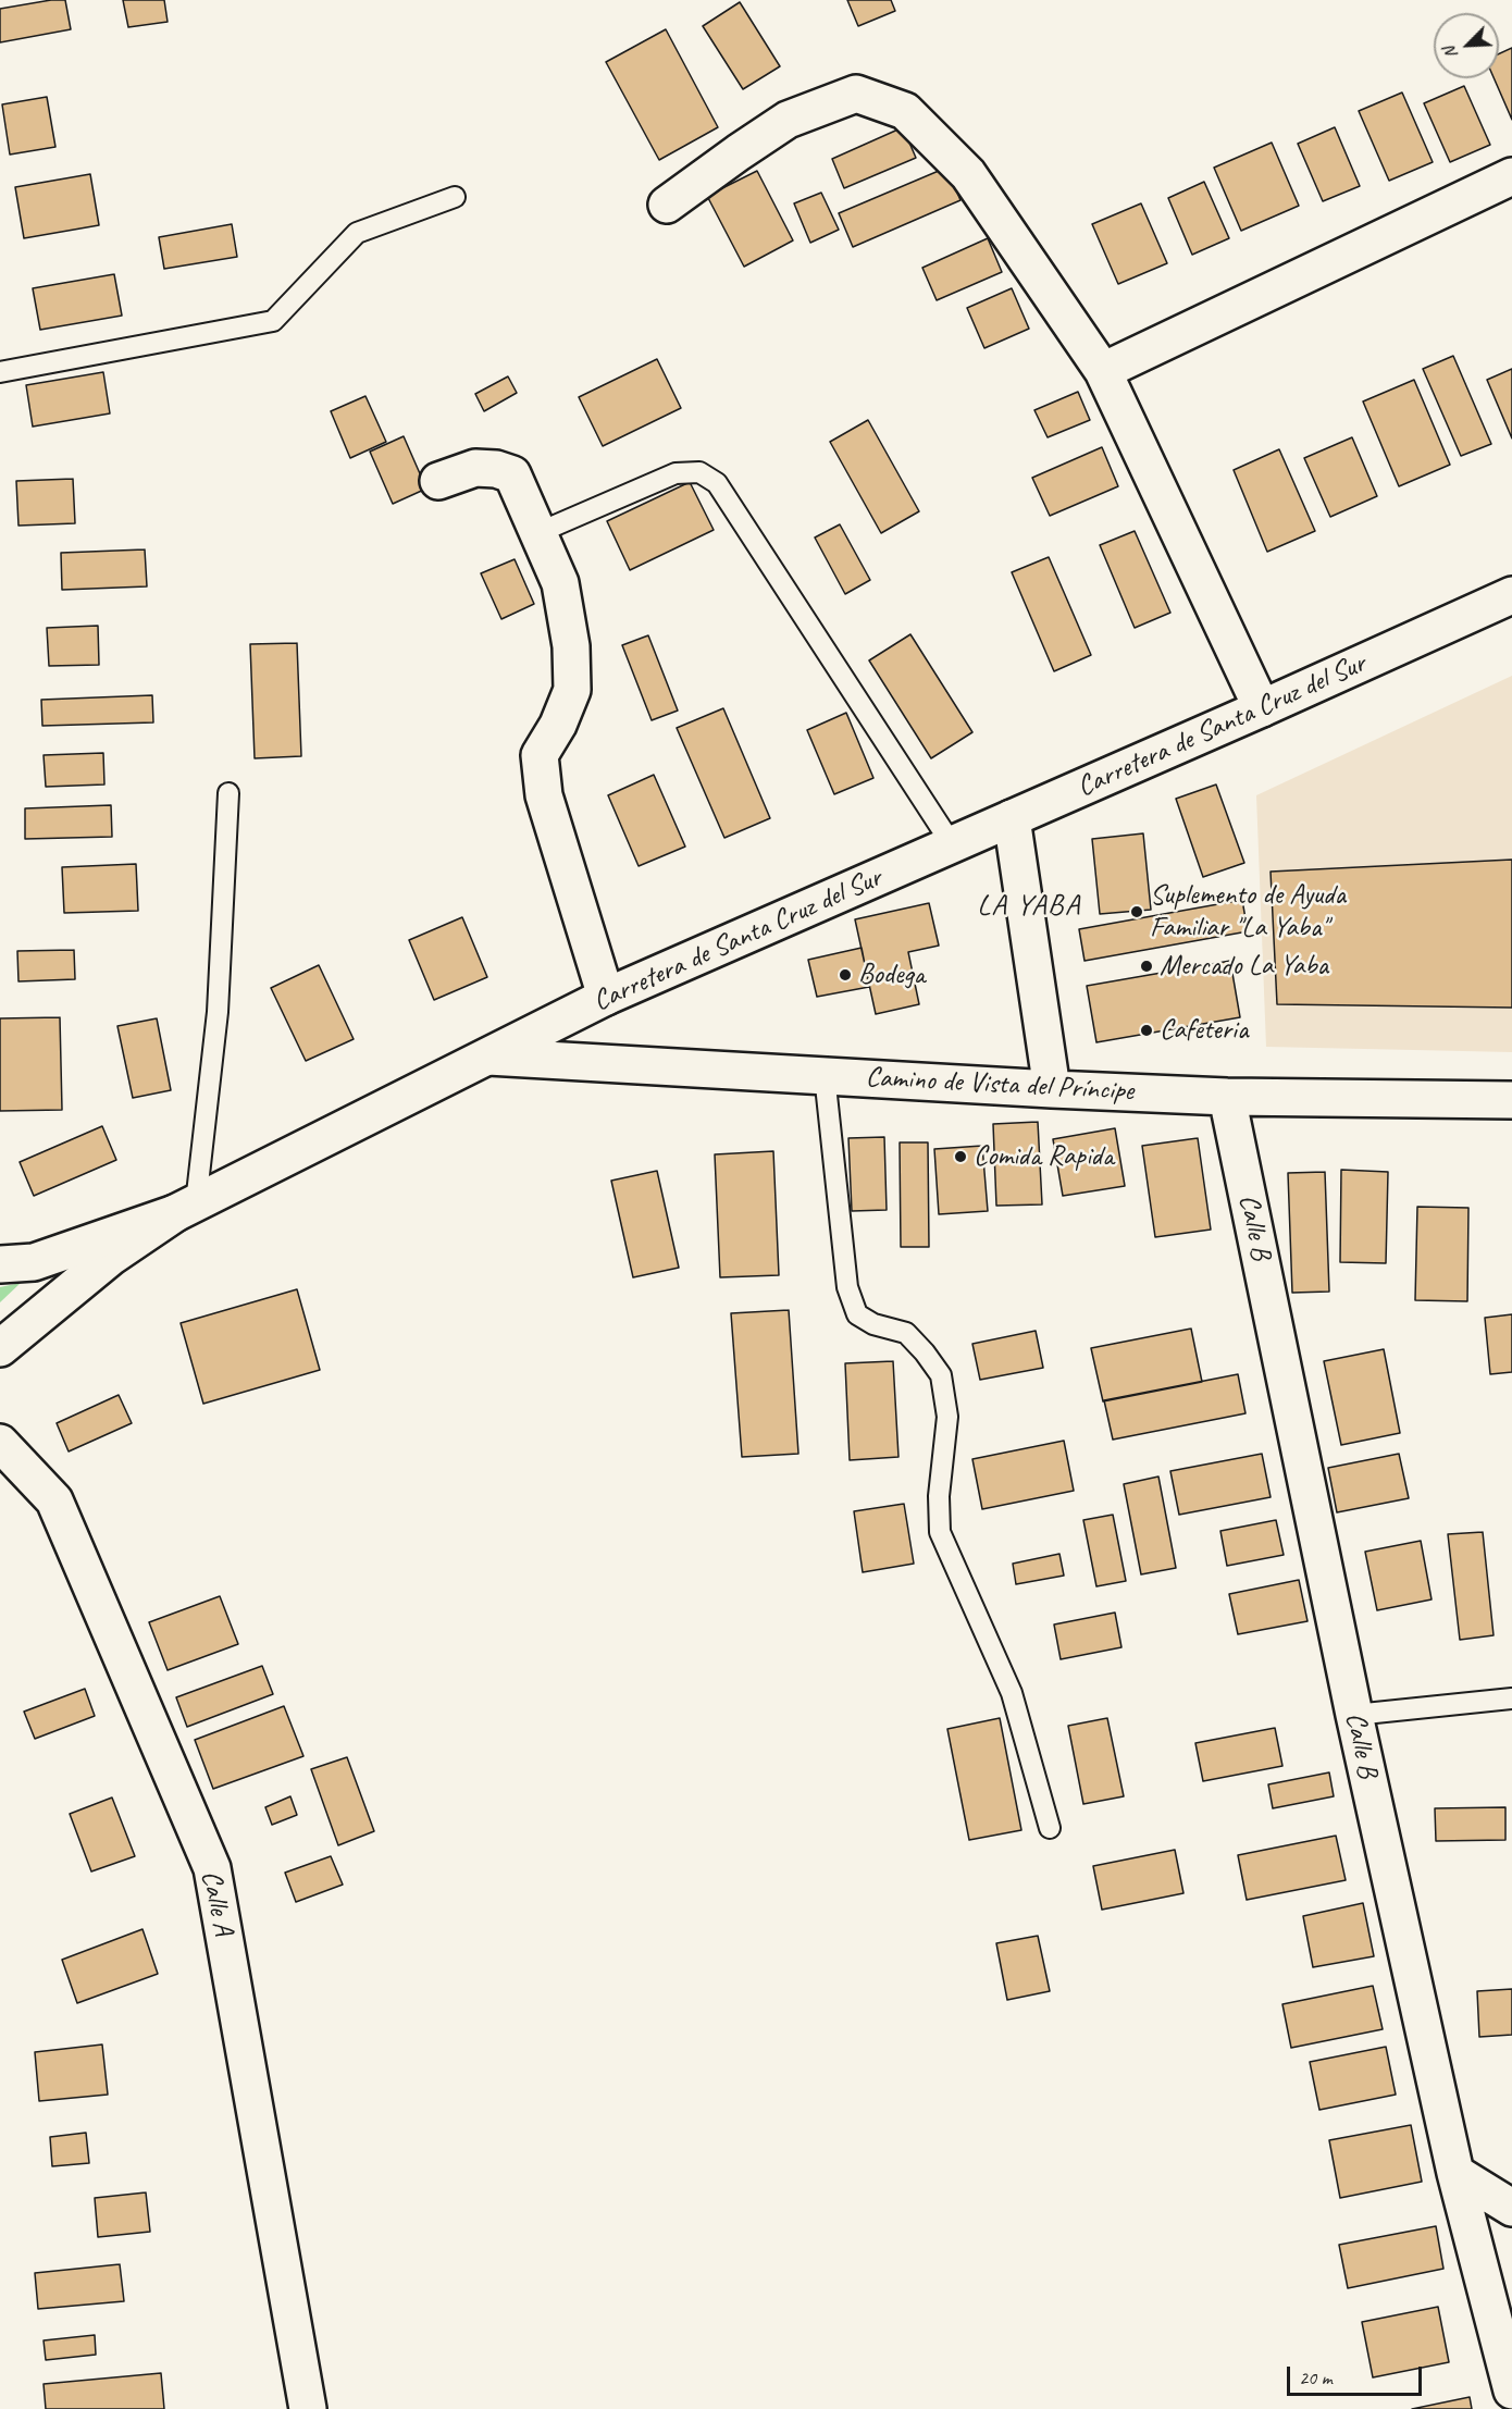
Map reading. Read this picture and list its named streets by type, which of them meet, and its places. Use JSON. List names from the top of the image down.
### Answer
{
  "streets": {
    "street": [
      "Carretera de Santa Cruz del Sur",
      "Camino de Vista del Príncipe",
      "Calle B",
      "Calle A"
    ]
  },
  "crossings": [
    ["Carretera de Santa Cruz del Sur", "Camino de Vista del Príncipe"],
    ["Camino de Vista del Príncipe", "Calle B"]
  ],
  "districts": ["LA YABA"],
  "places": [
    "Suplemento de Ayuda Familiar \"La Yaba\"",
    "Mercado La Yaba",
    "Bodega",
    "Cafeteria",
    "Comida Rapida"
  ],
  "scale_bar": "20 m",
  "north": "bottom left"
}
